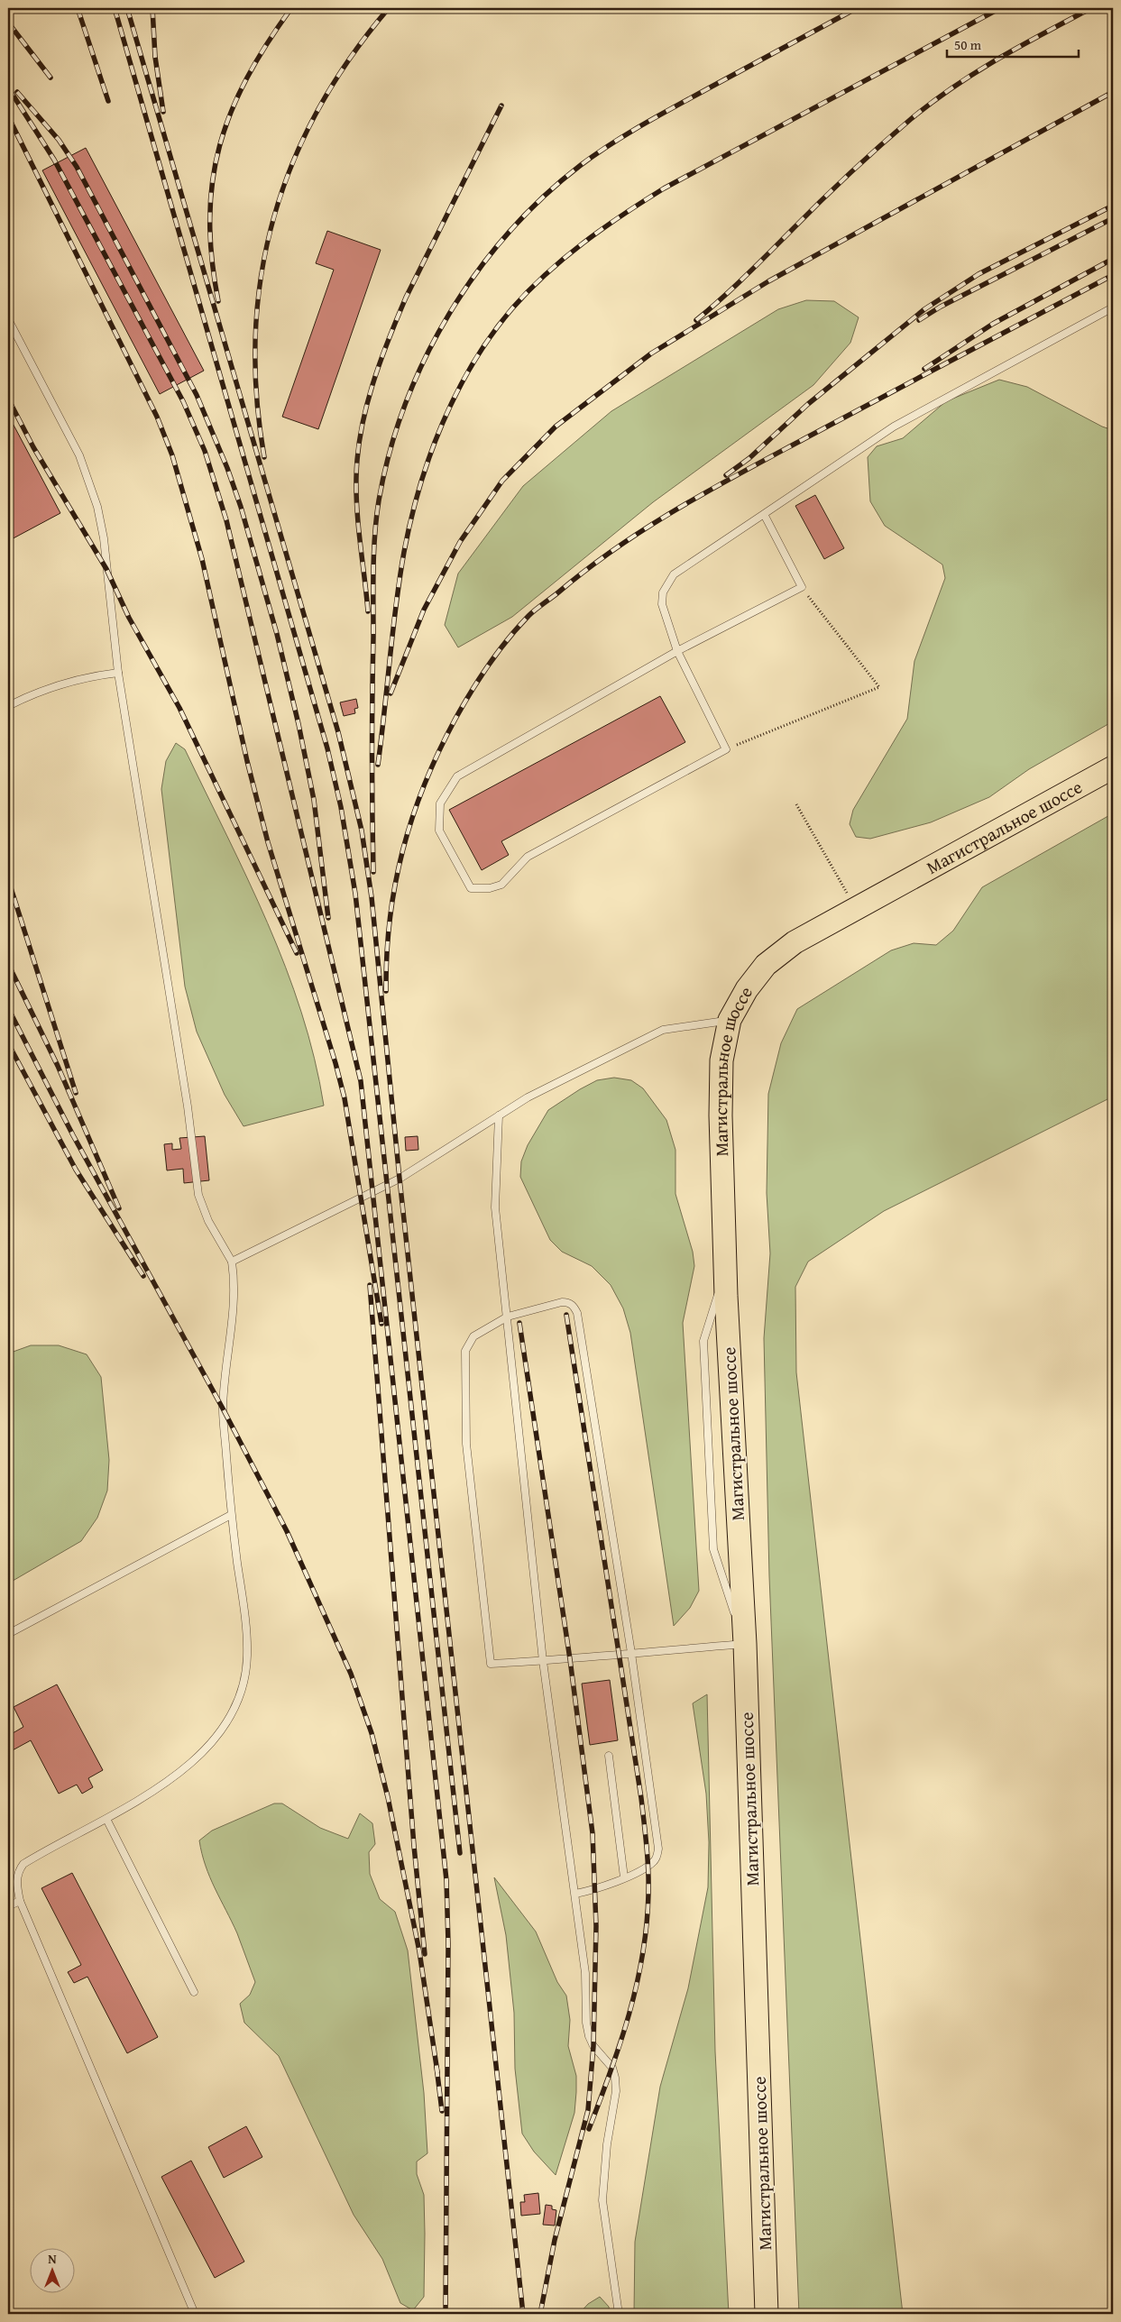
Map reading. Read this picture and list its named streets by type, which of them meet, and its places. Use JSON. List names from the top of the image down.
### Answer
{
  "streets": {
    "main road": ["Магистральное шоссе"]
  },
  "scale_bar": "50 m",
  "north": "top"
}
